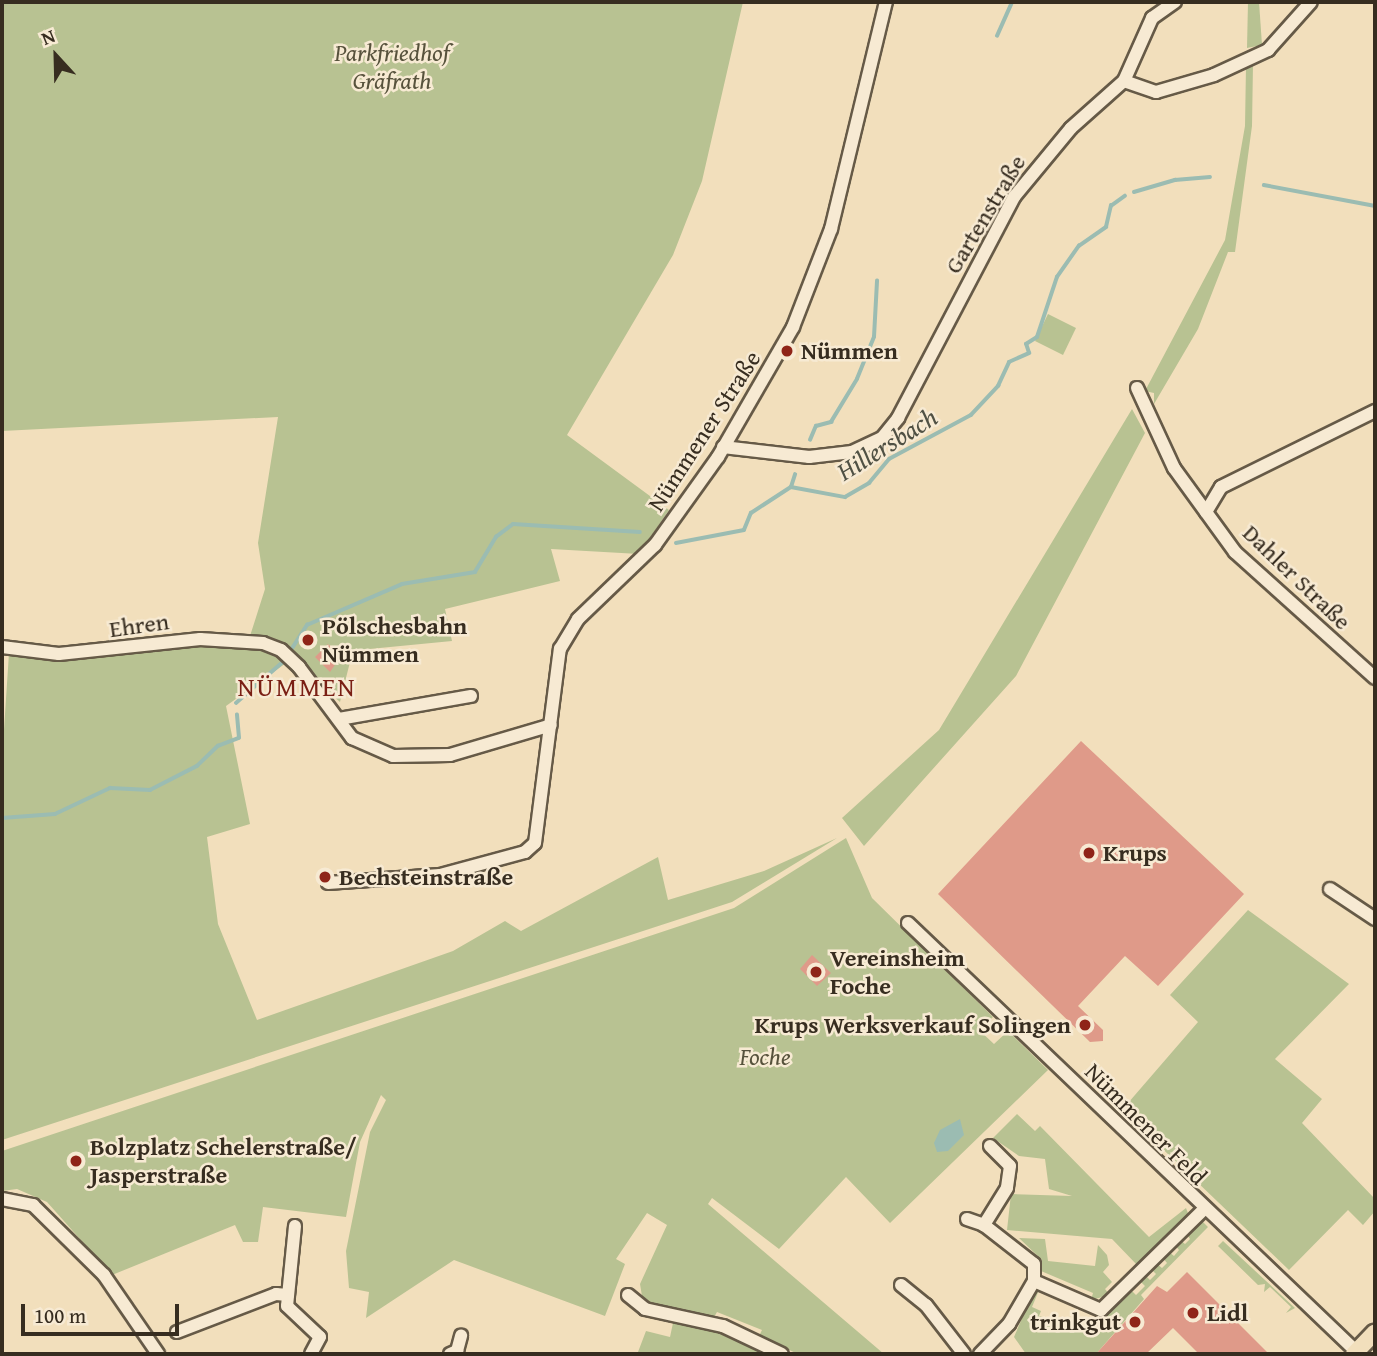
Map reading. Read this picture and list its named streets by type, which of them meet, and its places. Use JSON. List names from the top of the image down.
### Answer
{
  "streets": {
    "street": [
      "Gartenstraße",
      "Nümmener Straße",
      "Dahler Straße",
      "Ehren",
      "Nümmener Feld"
    ]
  },
  "crossings": [
    ["Gartenstraße", "Nümmener Straße"]
  ],
  "districts": ["NÜMMEN"],
  "water": ["Hillersbach"],
  "parks": ["Parkfriedhof Gräfrath", "Foche"],
  "places": [
    "Nümmen",
    "Pölschesbahn Nümmen",
    "Krups",
    "Bechsteinstraße",
    "Vereinsheim Foche",
    "Krups Werksverkauf Solingen",
    "Bolzplatz Schelerstraße/ Jasperstraße",
    "Lidl",
    "trinkgut"
  ],
  "scale_bar": "100 m",
  "north": "top"
}
